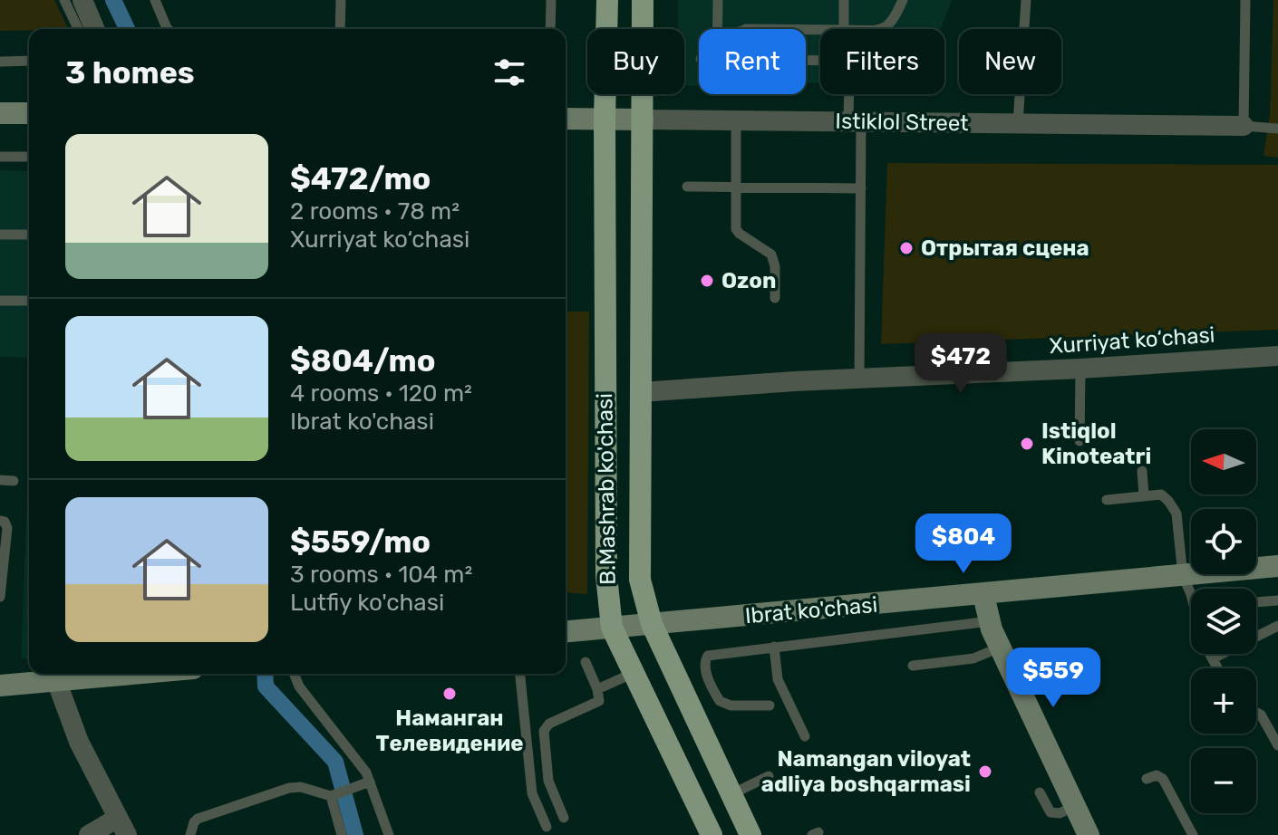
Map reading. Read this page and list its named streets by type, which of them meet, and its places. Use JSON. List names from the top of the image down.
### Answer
{
  "streets": {
    "main road": ["Istiklol Street", "B.Mashrab ko'chasi", "Ibrat ko'chasi"],
    "street": ["Xurriyat ko‘chasi"]
  },
  "crossings": [
    ["Istiklol Street", "B.Mashrab ko'chasi"],
    ["Xurriyat ko‘chasi", "B.Mashrab ko'chasi"],
    ["B.Mashrab ko'chasi", "Ibrat ko'chasi"]
  ],
  "places": [
    "Отрытая сцена",
    "Ozon",
    "Istiqlol Kinoteatri",
    "Наманган Телевидение",
    "Namangan viloyat adliya boshqarmasi"
  ],
  "north": "left",
  "page": {
    "chip": [
      "Buy",
      "Rent",
      "Filters",
      "New"
    ],
    "heading": "3 homes",
    "list": [
      {
        "name": "$472/mo",
        "note": "2 rooms · 78 m² · Xurriyat ko‘chasi"
      },
      {
        "name": "$804/mo",
        "note": "4 rooms · 120 m² · Ibrat ko'chasi"
      },
      {
        "name": "$559/mo",
        "note": "3 rooms · 104 m² · Lutfiy ko'chasi"
      }
    ],
    "price": ["$472", "$804", "$559"],
    "map_buttons": ["+", "−"]
  }
}
